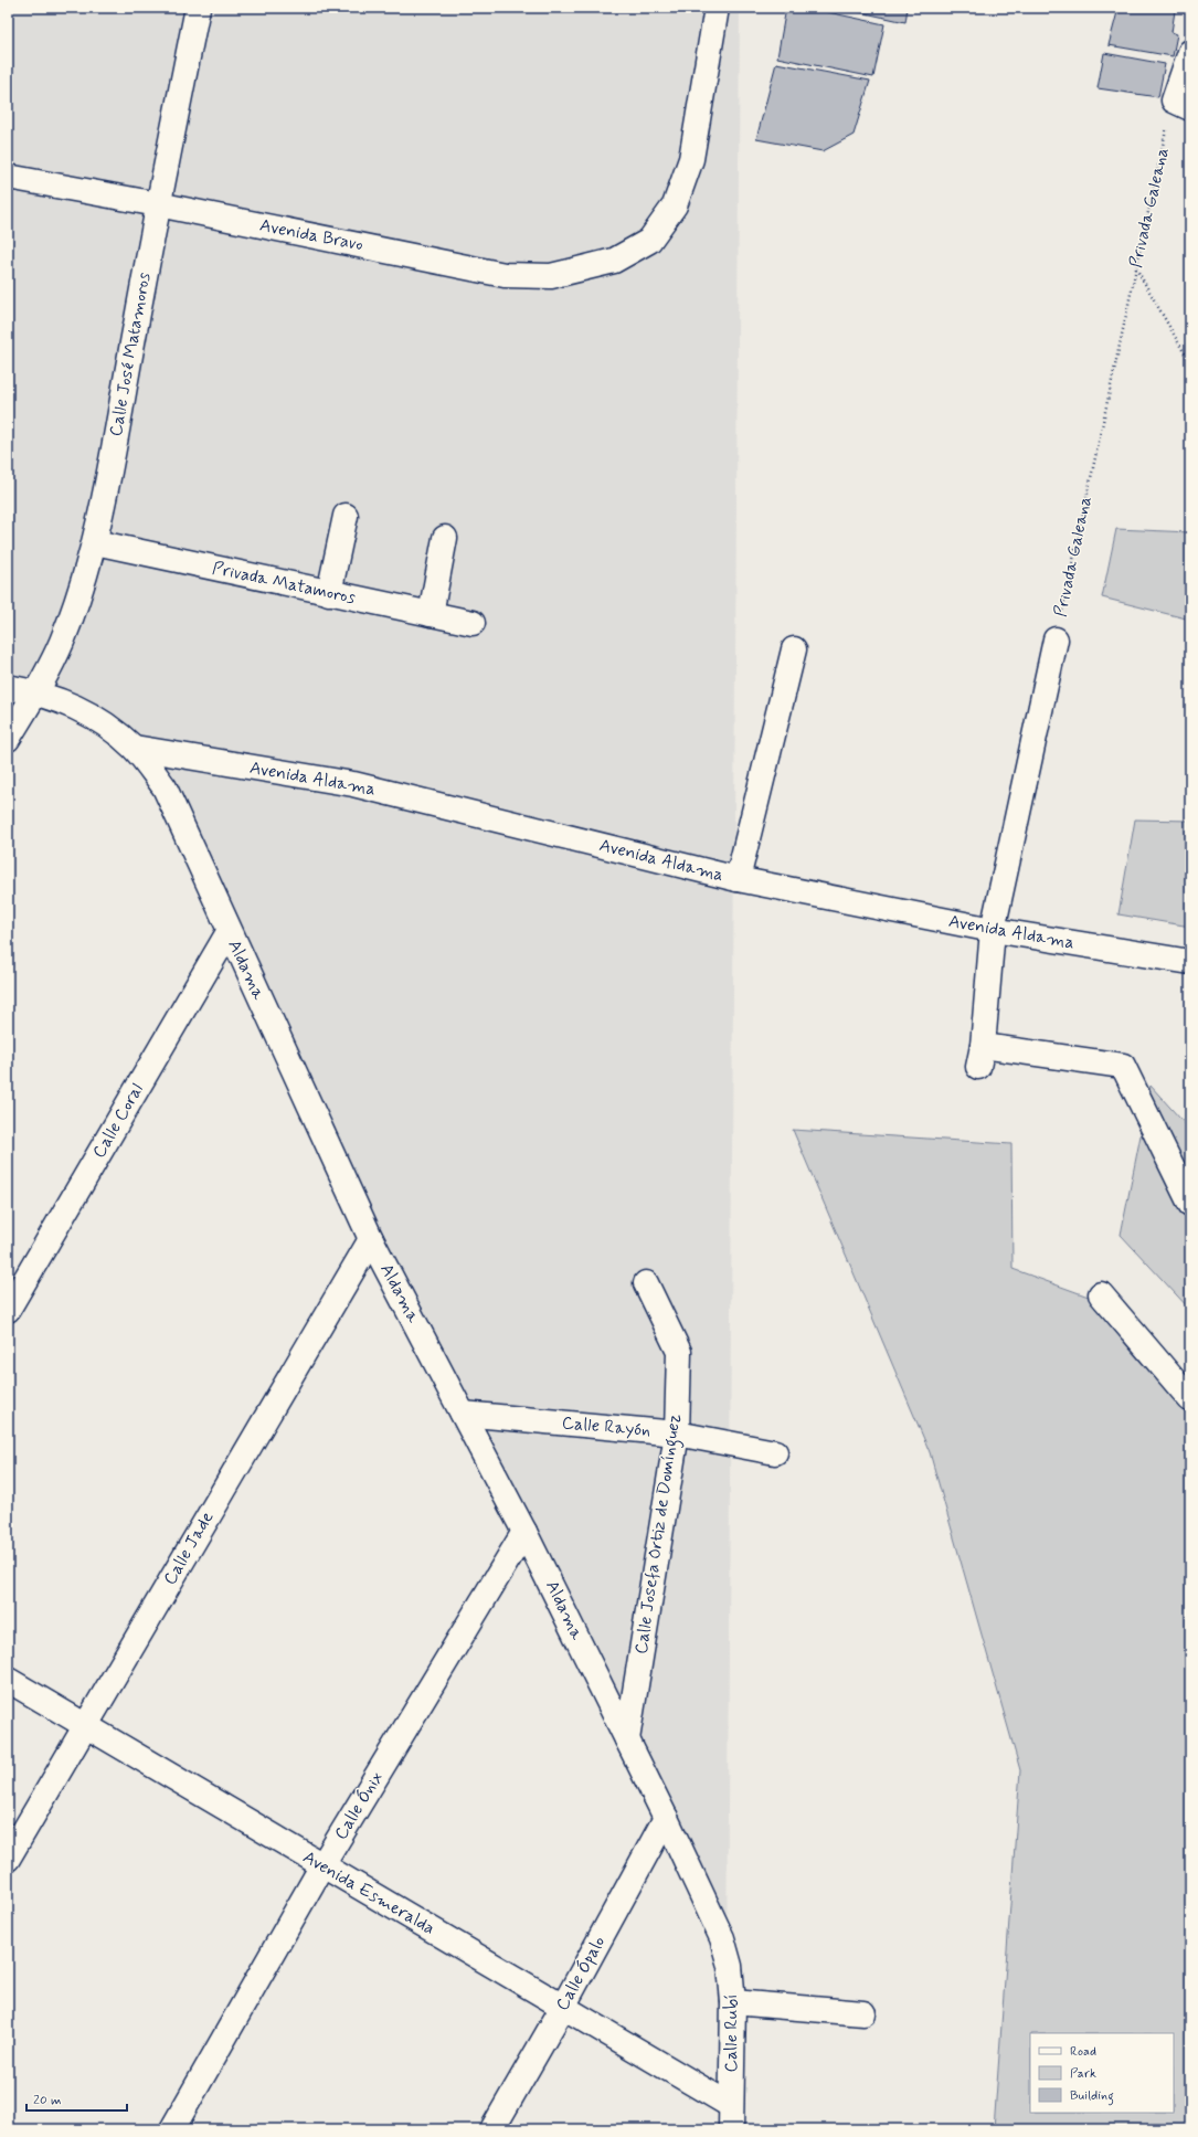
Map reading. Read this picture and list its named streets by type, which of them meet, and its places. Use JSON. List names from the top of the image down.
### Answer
{
  "streets": {
    "street": [
      "Privada Galeana",
      "Avenida Bravo",
      "Calle José Matamoros",
      "Privada Matamoros",
      "Avenida Aldama",
      "Aldama",
      "Calle Coral",
      "Calle Rayón",
      "Calle Josefa Ortiz de Domínguez",
      "Calle Jade",
      "Calle Ónix",
      "Avenida Esmeralda",
      "Calle Ópalo",
      "Calle Rubí"
    ]
  },
  "crossings": [
    ["Privada Galeana", "Avenida Aldama"],
    ["Avenida Bravo", "Calle José Matamoros"],
    ["Calle José Matamoros", "Privada Matamoros"],
    ["Calle José Matamoros", "Aldama"],
    ["Avenida Aldama", "Aldama"],
    ["Aldama", "Calle Coral"],
    ["Aldama", "Calle Rayón"],
    ["Aldama", "Calle Josefa Ortiz de Domínguez"],
    ["Aldama", "Calle Jade"],
    ["Aldama", "Calle Ónix"],
    ["Aldama", "Calle Ópalo"],
    ["Aldama", "Calle Rubí"],
    ["Calle Rayón", "Calle Josefa Ortiz de Domínguez"],
    ["Calle Jade", "Avenida Esmeralda"],
    ["Calle Ónix", "Avenida Esmeralda"],
    ["Avenida Esmeralda", "Calle Ópalo"],
    ["Avenida Esmeralda", "Calle Rubí"]
  ],
  "legend": ["Road", "Park", "Building"],
  "scale_bar": "20 m"
}
